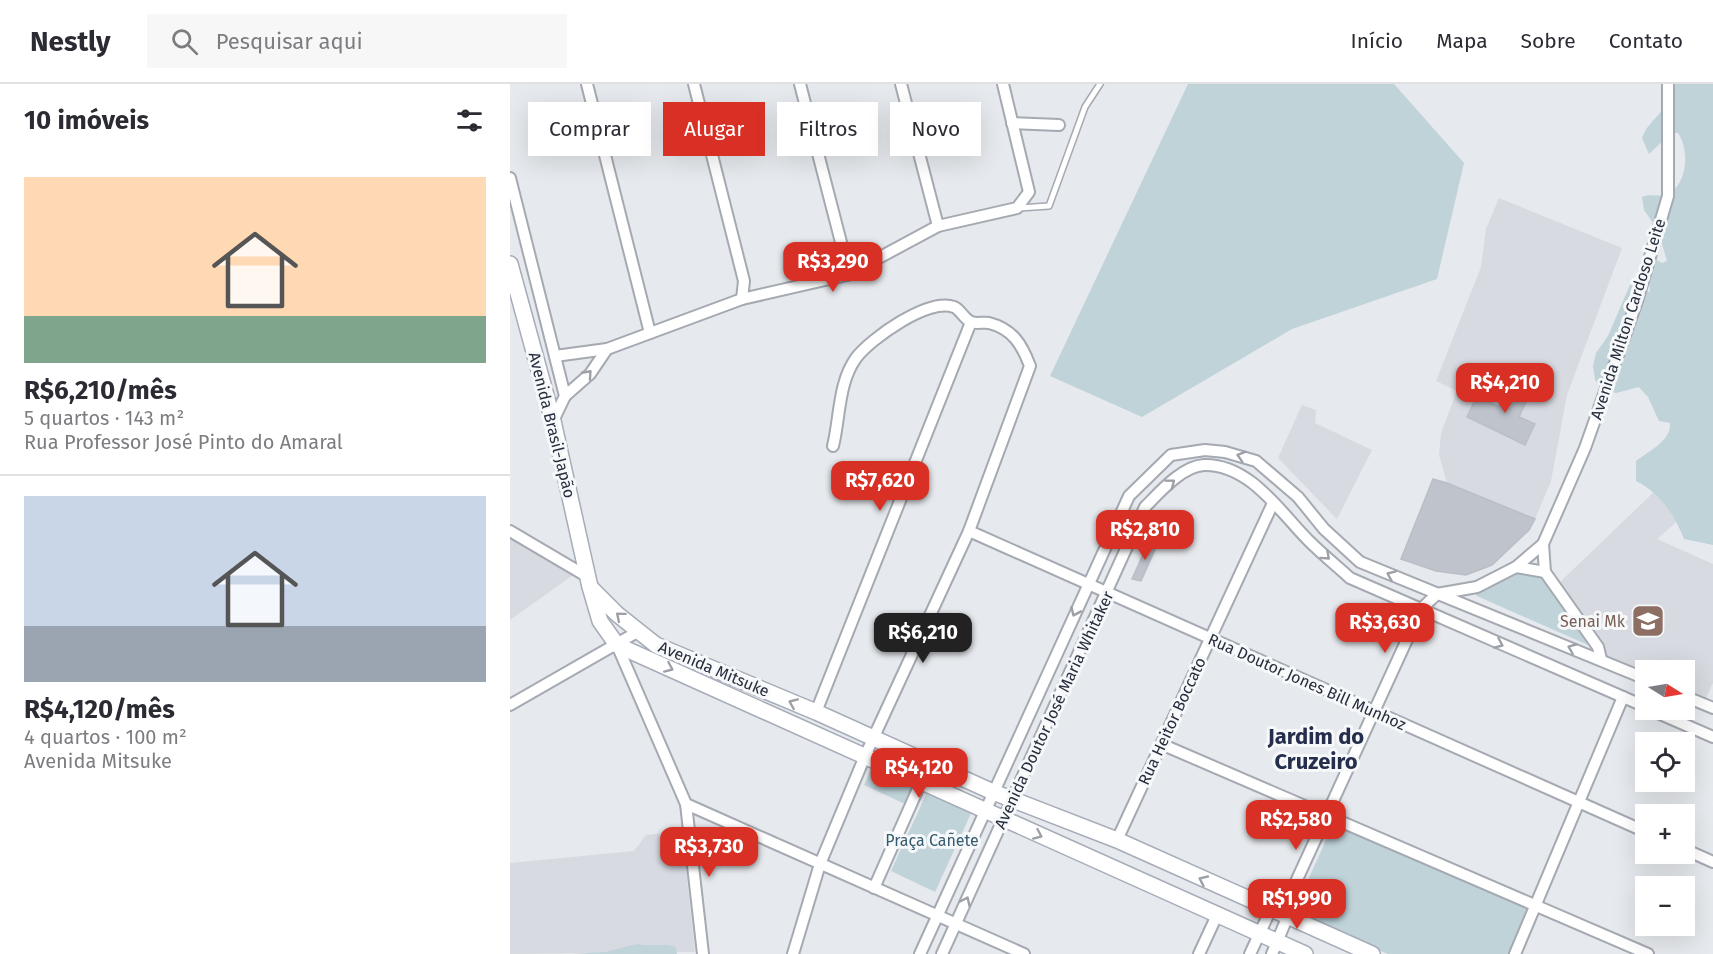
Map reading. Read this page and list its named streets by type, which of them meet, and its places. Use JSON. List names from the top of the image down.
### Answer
{
  "streets": {
    "main road": ["Avenida Brasil-Japão", "Avenida Mitsuke"],
    "street": [
      "Avenida Milton Cardoso Leite",
      "Rua Doutor Jones Bill Munhoz",
      "Avenida Doutor José Maria Whitaker",
      "Rua Heitor Boccato"
    ]
  },
  "crossings": [
    ["Avenida Milton Cardoso Leite", "Avenida Doutor José Maria Whitaker"],
    ["Avenida Brasil-Japão", "Avenida Mitsuke"],
    ["Avenida Mitsuke", "Avenida Doutor José Maria Whitaker"],
    ["Avenida Mitsuke", "Rua Heitor Boccato"],
    ["Rua Doutor Jones Bill Munhoz", "Avenida Doutor José Maria Whitaker"],
    ["Rua Doutor Jones Bill Munhoz", "Rua Heitor Boccato"],
    ["Avenida Doutor José Maria Whitaker", "Rua Heitor Boccato"]
  ],
  "districts": ["Jardim do Cruzeiro"],
  "parks": ["Praça Cañete"],
  "places": {
    "school or university": ["Senai Mk"]
  },
  "north": "right",
  "page": {
    "header": "Nestly",
    "search": "Pesquisar aqui",
    "nav": [
      "Início",
      "Mapa",
      "Sobre",
      "Contato"
    ],
    "heading": "10 imóveis",
    "chip": [
      "Comprar",
      "Alugar",
      "Filtros",
      "Novo"
    ],
    "list": [
      {
        "name": "R$6,210/mês",
        "note": "5 quartos · 143 m² · Rua Professor José Pinto do Amaral"
      },
      {
        "name": "R$4,120/mês",
        "note": "4 quartos · 100 m² · Avenida Mitsuke"
      }
    ],
    "price": [
      "R$3,290",
      "R$4,210",
      "R$7,620",
      "R$2,810",
      "R$3,630",
      "R$6,210",
      "R$4,120",
      "R$2,580",
      "R$3,730",
      "R$1,990"
    ],
    "map_buttons": ["+", "−"]
  }
}
